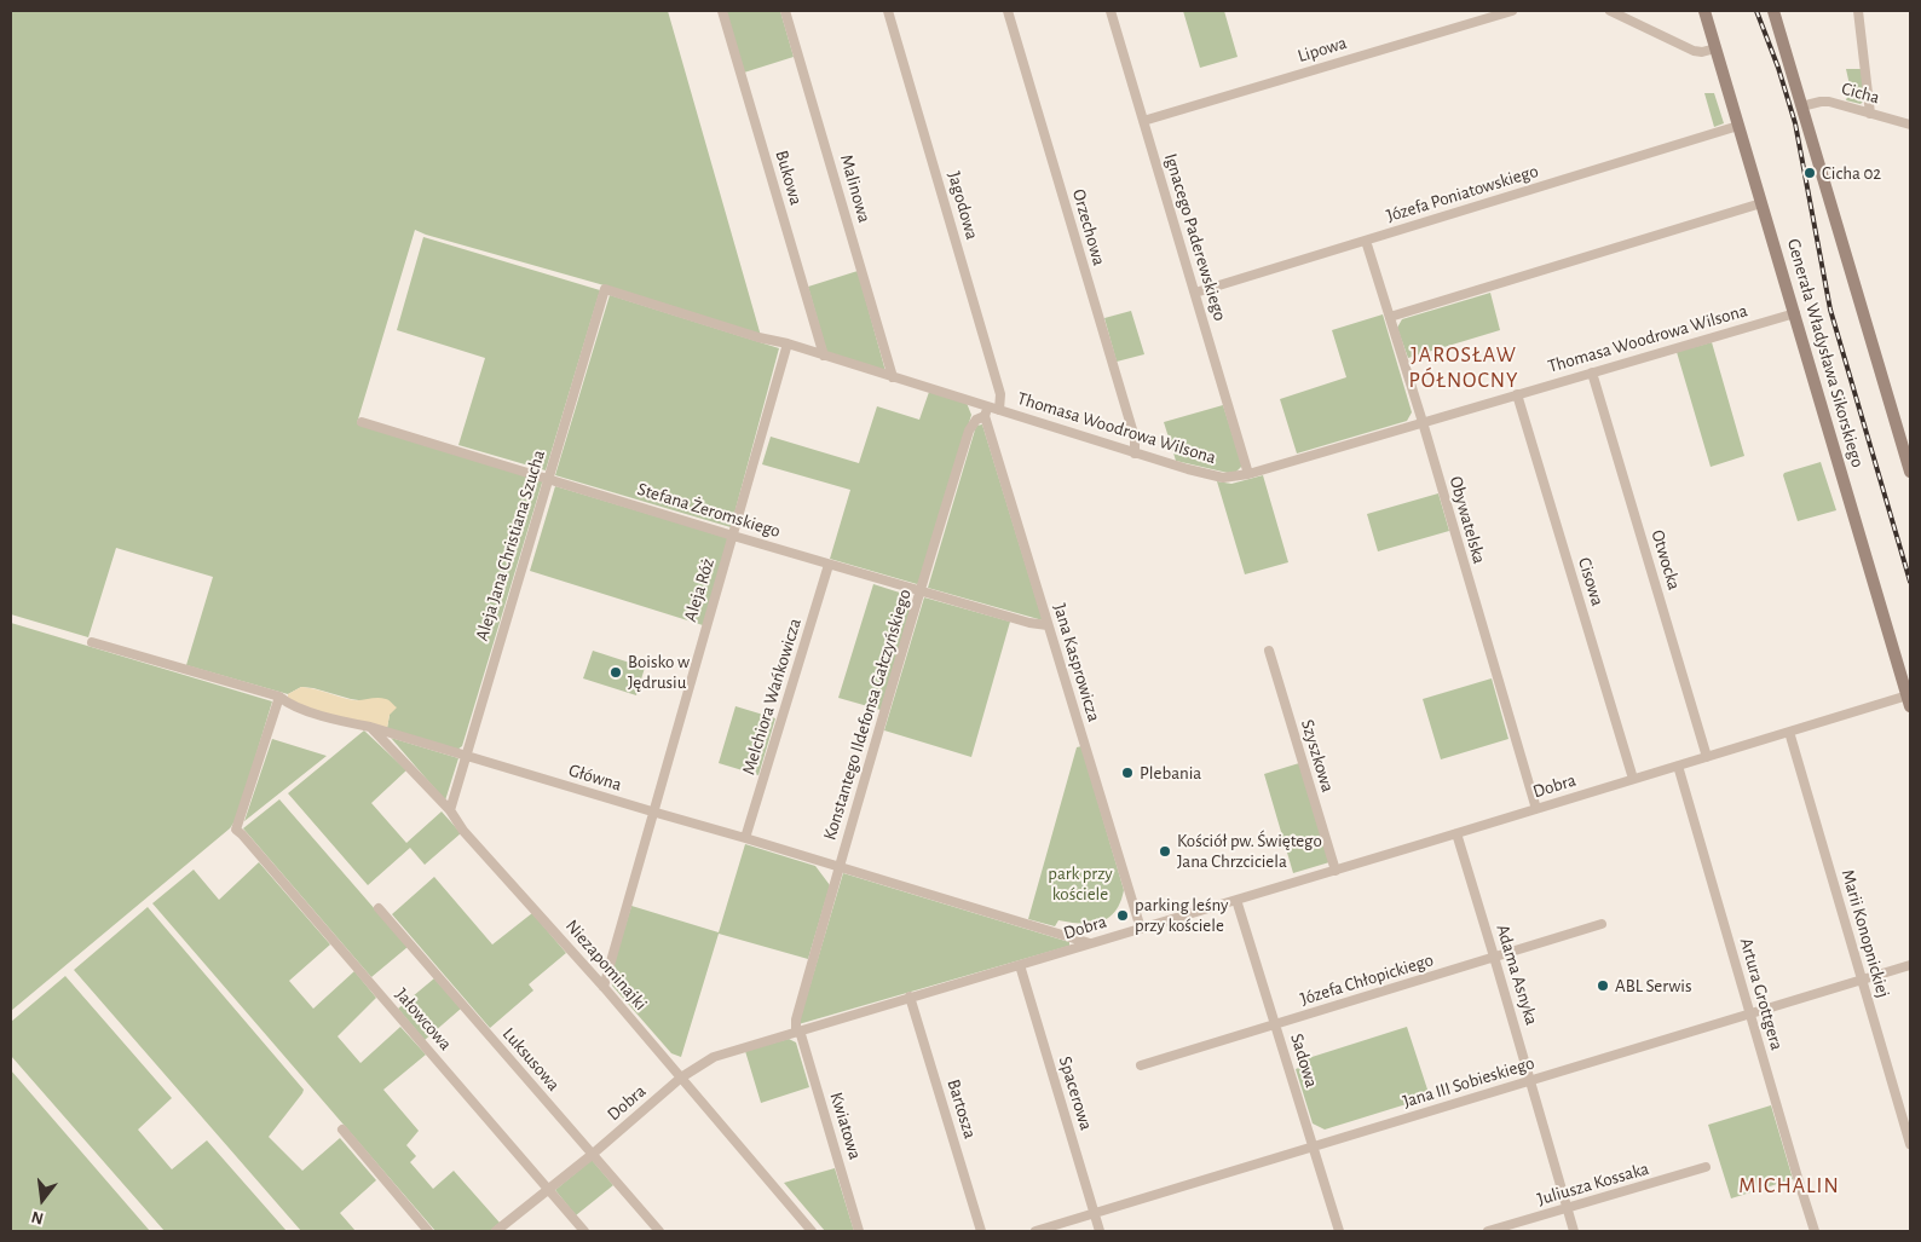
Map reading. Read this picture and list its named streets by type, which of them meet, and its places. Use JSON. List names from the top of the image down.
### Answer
{
  "streets": {
    "main road": ["Generała Władysława Sikorskiego"],
    "street": [
      "Lipowa",
      "Cicha",
      "Bukowa",
      "Malinowa",
      "Józefa Poniatowskiego",
      "Jagodowa",
      "Orzechowa",
      "Ignacego Paderewskiego",
      "Thomasa Woodrowa Wilsona",
      "Stefana Żeromskiego",
      "Obywatelska",
      "Aleja Jana Christiana Szucha",
      "Otwocka",
      "Cisowa",
      "Aleja Róż",
      "Jana Kasprowicza",
      "Melchiora Wańkowicza",
      "Konstantego Ildefonsa Gałczyńskiego",
      "Szyszkowa",
      "Główna",
      "Dobra",
      "Marii Konopnickiej",
      "Niezapominajki",
      "Adama Asnyka",
      "Józefa Chłopickiego",
      "Artura Grottgera",
      "Jałowcowa",
      "Luksusowa",
      "Sadowa",
      "Jana III Sobieskiego",
      "Spacerowa",
      "Bartosza",
      "Kwiatowa",
      "Juliusza Kossaka"
    ]
  },
  "crossings": [
    ["Lipowa", "Ignacego Paderewskiego"],
    ["Bukowa", "Thomasa Woodrowa Wilsona"],
    ["Malinowa", "Thomasa Woodrowa Wilsona"],
    ["Józefa Poniatowskiego", "Ignacego Paderewskiego"],
    ["Józefa Poniatowskiego", "Generała Władysława Sikorskiego"],
    ["Józefa Poniatowskiego", "Obywatelska"],
    ["Jagodowa", "Thomasa Woodrowa Wilsona"],
    ["Orzechowa", "Thomasa Woodrowa Wilsona"],
    ["Ignacego Paderewskiego", "Thomasa Woodrowa Wilsona"],
    ["Thomasa Woodrowa Wilsona", "Generała Władysława Sikorskiego"],
    ["Thomasa Woodrowa Wilsona", "Obywatelska"],
    ["Thomasa Woodrowa Wilsona", "Aleja Jana Christiana Szucha"],
    ["Thomasa Woodrowa Wilsona", "Otwocka"],
    ["Thomasa Woodrowa Wilsona", "Cisowa"],
    ["Thomasa Woodrowa Wilsona", "Aleja Róż"],
    ["Thomasa Woodrowa Wilsona", "Jana Kasprowicza"],
    ["Thomasa Woodrowa Wilsona", "Konstantego Ildefonsa Gałczyńskiego"],
    ["Generała Władysława Sikorskiego", "Dobra"],
    ["Stefana Żeromskiego", "Aleja Jana Christiana Szucha"],
    ["Stefana Żeromskiego", "Aleja Róż"],
    ["Stefana Żeromskiego", "Jana Kasprowicza"],
    ["Stefana Żeromskiego", "Melchiora Wańkowicza"],
    ["Stefana Żeromskiego", "Konstantego Ildefonsa Gałczyńskiego"],
    ["Obywatelska", "Dobra"],
    ["Aleja Jana Christiana Szucha", "Główna"],
    ["Aleja Jana Christiana Szucha", "Niezapominajki"],
    ["Otwocka", "Dobra"],
    ["Cisowa", "Dobra"],
    ["Aleja Róż", "Główna"],
    ["Aleja Róż", "Niezapominajki"],
    ["Jana Kasprowicza", "Konstantego Ildefonsa Gałczyńskiego"],
    ["Jana Kasprowicza", "Dobra"],
    ["Melchiora Wańkowicza", "Główna"],
    ["Konstantego Ildefonsa Gałczyńskiego", "Główna"],
    ["Konstantego Ildefonsa Gałczyńskiego", "Dobra"],
    ["Konstantego Ildefonsa Gałczyńskiego", "Kwiatowa"],
    ["Szyszkowa", "Dobra"],
    ["Główna", "Dobra"],
    ["Główna", "Niezapominajki"],
    ["Główna", "Jałowcowa"],
    ["Dobra", "Marii Konopnickiej"],
    ["Dobra", "Niezapominajki"],
    ["Dobra", "Adama Asnyka"],
    ["Dobra", "Artura Grottgera"],
    ["Dobra", "Jałowcowa"],
    ["Dobra", "Luksusowa"],
    ["Dobra", "Sadowa"],
    ["Dobra", "Spacerowa"],
    ["Dobra", "Bartosza"],
    ["Dobra", "Kwiatowa"],
    ["Marii Konopnickiej", "Jana III Sobieskiego"],
    ["Adama Asnyka", "Józefa Chłopickiego"],
    ["Adama Asnyka", "Jana III Sobieskiego"],
    ["Adama Asnyka", "Juliusza Kossaka"],
    ["Józefa Chłopickiego", "Sadowa"],
    ["Artura Grottgera", "Jana III Sobieskiego"],
    ["Sadowa", "Jana III Sobieskiego"],
    ["Jana III Sobieskiego", "Spacerowa"]
  ],
  "districts": ["JAROSŁAW PÓŁNOCNY", "MICHALIN"],
  "parks": ["park przy kościele"],
  "places": [
    "Cicha 02",
    "Boisko w Jędrusiu",
    "Plebania",
    "Kościół pw. Świętego Jana Chrzciciela",
    "parking leśny przy kościele",
    "ABL Serwis"
  ],
  "north": "bottom"
}
